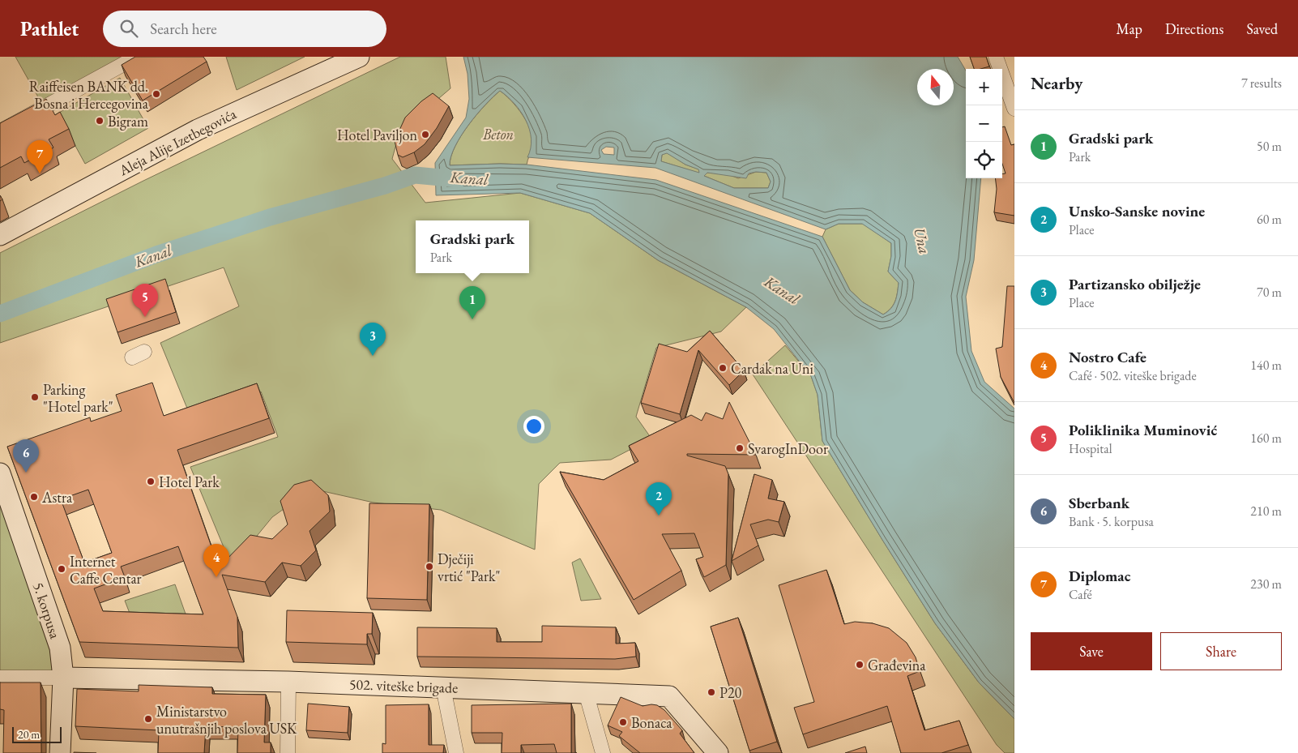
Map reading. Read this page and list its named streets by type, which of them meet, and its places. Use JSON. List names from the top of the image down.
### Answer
{
  "streets": {
    "street": ["Aleja Alije Izetbegovića", "5. korpusa", "502. viteške brigade"]
  },
  "crossings": [
    ["5. korpusa", "502. viteške brigade"]
  ],
  "water": ["Kanal", "Una"],
  "parks": ["Beton"],
  "places": [
    "Raiffeisen BANK dd. Bosna i Hercegovina",
    "Bigram",
    "Hotel Paviljon",
    "Cardak na Uni",
    "Parking \"Hotel park\"",
    "SvarogInDoor",
    "Hotel Park",
    "Astra",
    "Dječiji vrtić \"Park\"",
    "Internet Caffe Centar",
    "Građevina",
    "P20",
    "Ministarstvo unutrašnjih poslova USK",
    "Bonaca"
  ],
  "scale_bar": "20 m",
  "north": "top",
  "page": {
    "header": "Pathlet",
    "search": "Search here",
    "nav": ["Map", "Directions", "Saved"],
    "heading": ["Nearby", "7 results"],
    "map_buttons": ["+", "−"],
    "list": [
      {
        "mark": "1",
        "name": "Gradski park",
        "note": "Park",
        "value": "50 m"
      },
      {
        "mark": "2",
        "name": "Unsko-Sanske novine",
        "note": "Place",
        "value": "60 m"
      },
      {
        "mark": "3",
        "name": "Partizansko obilježje",
        "note": "Place",
        "value": "70 m"
      },
      {
        "mark": "4",
        "name": "Nostro Cafe",
        "note": "Café · 502. viteške brigade",
        "value": "140 m"
      },
      {
        "mark": "5",
        "name": "Poliklinika Muminović",
        "note": "Hospital",
        "value": "160 m"
      },
      {
        "mark": "6",
        "name": "Sberbank",
        "note": "Bank · 5. korpusa",
        "value": "210 m"
      },
      {
        "mark": "7",
        "name": "Diplomac",
        "note": "Café",
        "value": "230 m"
      }
    ],
    "pins": [
      "7",
      "5",
      "1",
      "3",
      "6",
      "2",
      "4"
    ],
    "popup": ["Gradski park", "Park"],
    "buttons": ["Save", "Share"],
    "scale": "20 m"
  }
}
